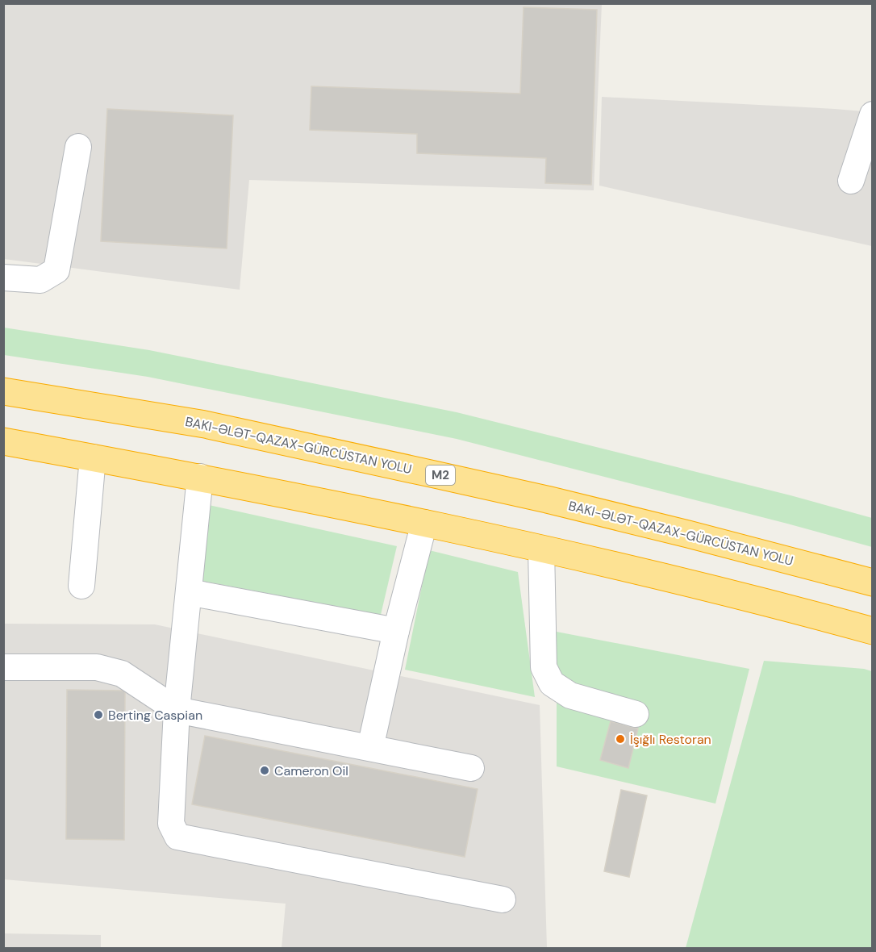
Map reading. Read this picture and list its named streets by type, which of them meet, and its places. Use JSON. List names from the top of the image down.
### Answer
{
  "streets": {
    "highway": ["M2"]
  },
  "places": ["Berting Caspian", "İşığlı Restoran", "Cameron Oil"]
}
